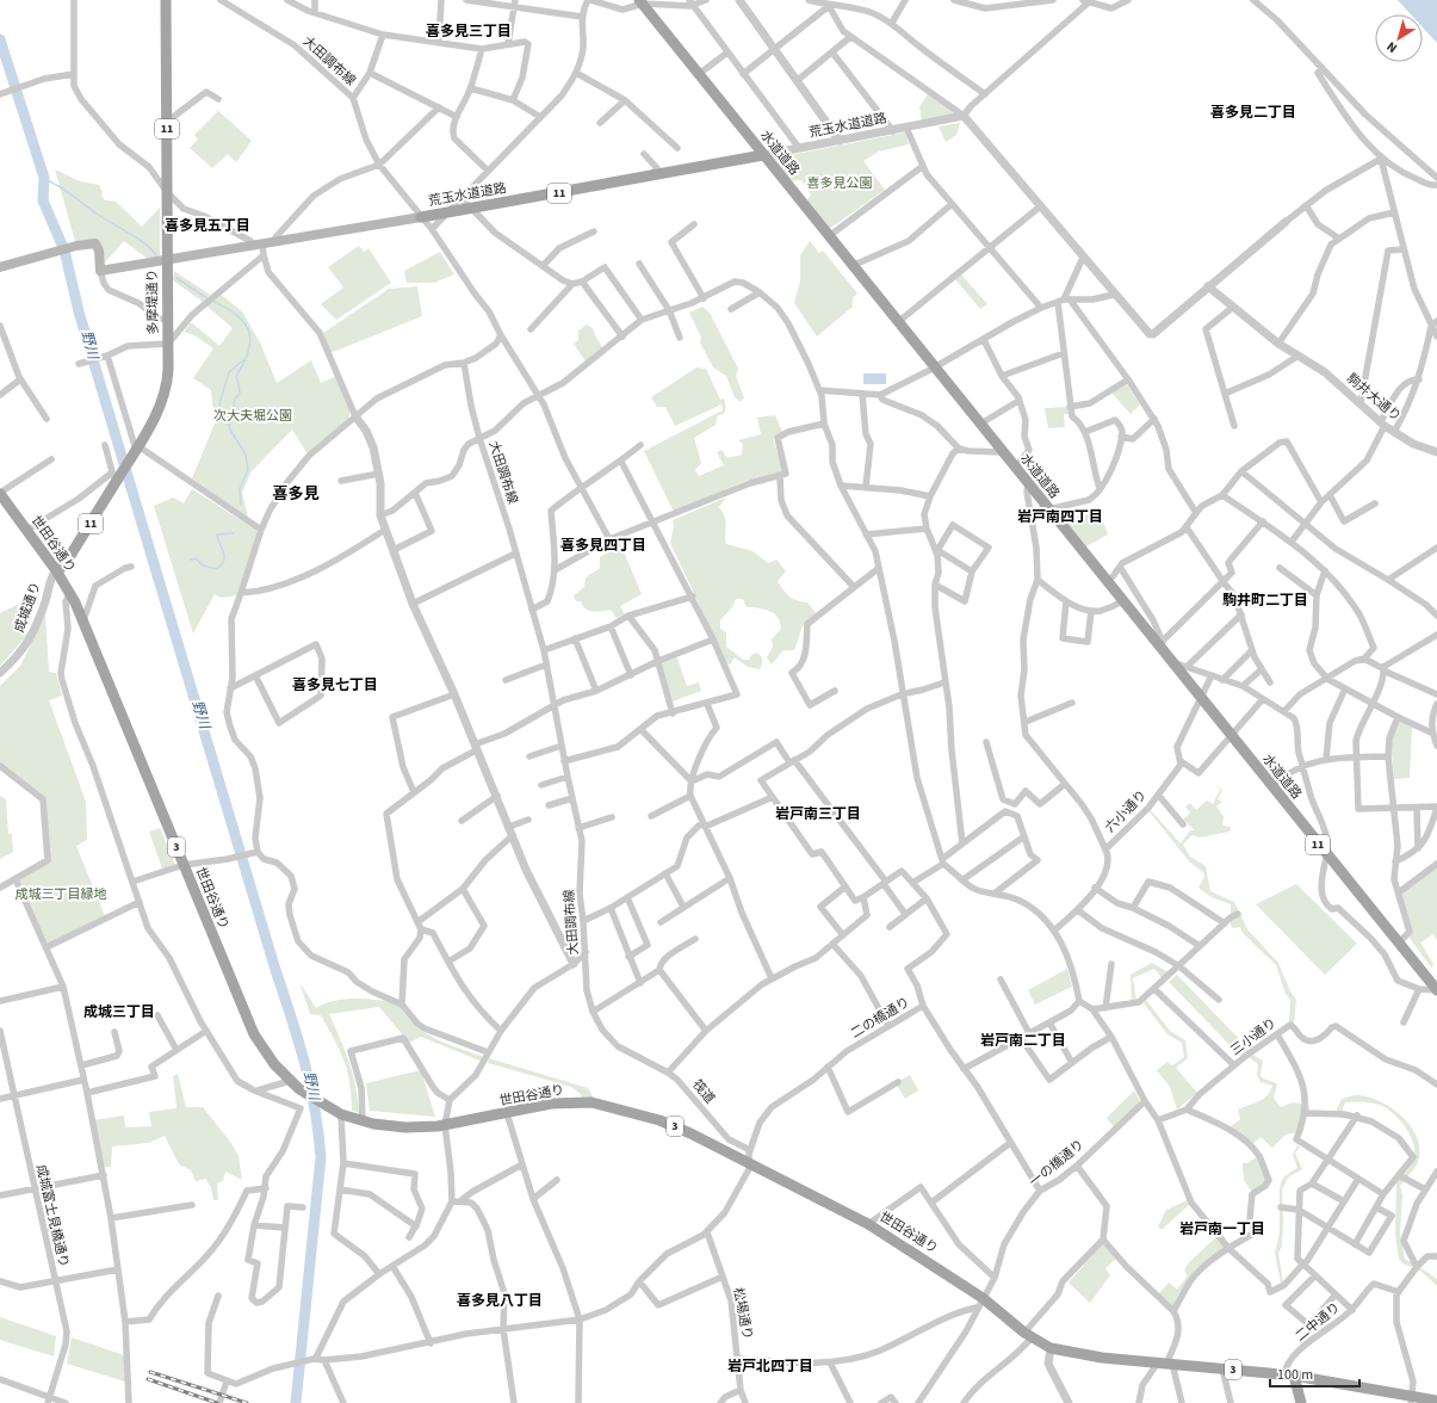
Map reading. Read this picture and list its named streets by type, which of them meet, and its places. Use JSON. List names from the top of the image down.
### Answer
{
  "streets": {
    "main road": [
      "荒玉水道道路",
      "11",
      "水道道路",
      "多摩堤通り",
      "世田谷通り",
      "3"
    ],
    "street": [
      "大田調布線",
      "駒井大通り",
      "成城通り",
      "六小通り",
      "二の橋通り",
      "三小通り",
      "筏道",
      "一の橋通り",
      "成城富士見橋通り",
      "松場通り",
      "二中通り"
    ]
  },
  "crossings": [
    ["大田調布線", "荒玉水道道路"],
    ["大田調布線", "筏道"],
    ["荒玉水道道路", "水道道路"],
    ["荒玉水道道路", "多摩堤通り"],
    ["多摩堤通り", "世田谷通り"],
    ["多摩堤通り", "成城通り"],
    ["世田谷通り", "成城通り"],
    ["世田谷通り", "二の橋通り"],
    ["世田谷通り", "一の橋通り"],
    ["世田谷通り", "二中通り"],
    ["二の橋通り", "筏道"],
    ["二の橋通り", "松場通り"]
  ],
  "districts": [
    "喜多見三丁目",
    "喜多見二丁目",
    "喜多見五丁目",
    "喜多見",
    "岩戸南四丁目",
    "喜多見四丁目",
    "駒井町二丁目",
    "喜多見七丁目",
    "岩戸南三丁目",
    "成城三丁目",
    "岩戸南二丁目",
    "岩戸南一丁目",
    "喜多見八丁目",
    "岩戸北四丁目"
  ],
  "water": ["野川"],
  "parks": ["喜多見公園", "次大夫堀公園", "成城三丁目緑地"],
  "scale_bar": "100 m",
  "north": "bottom left"
}
